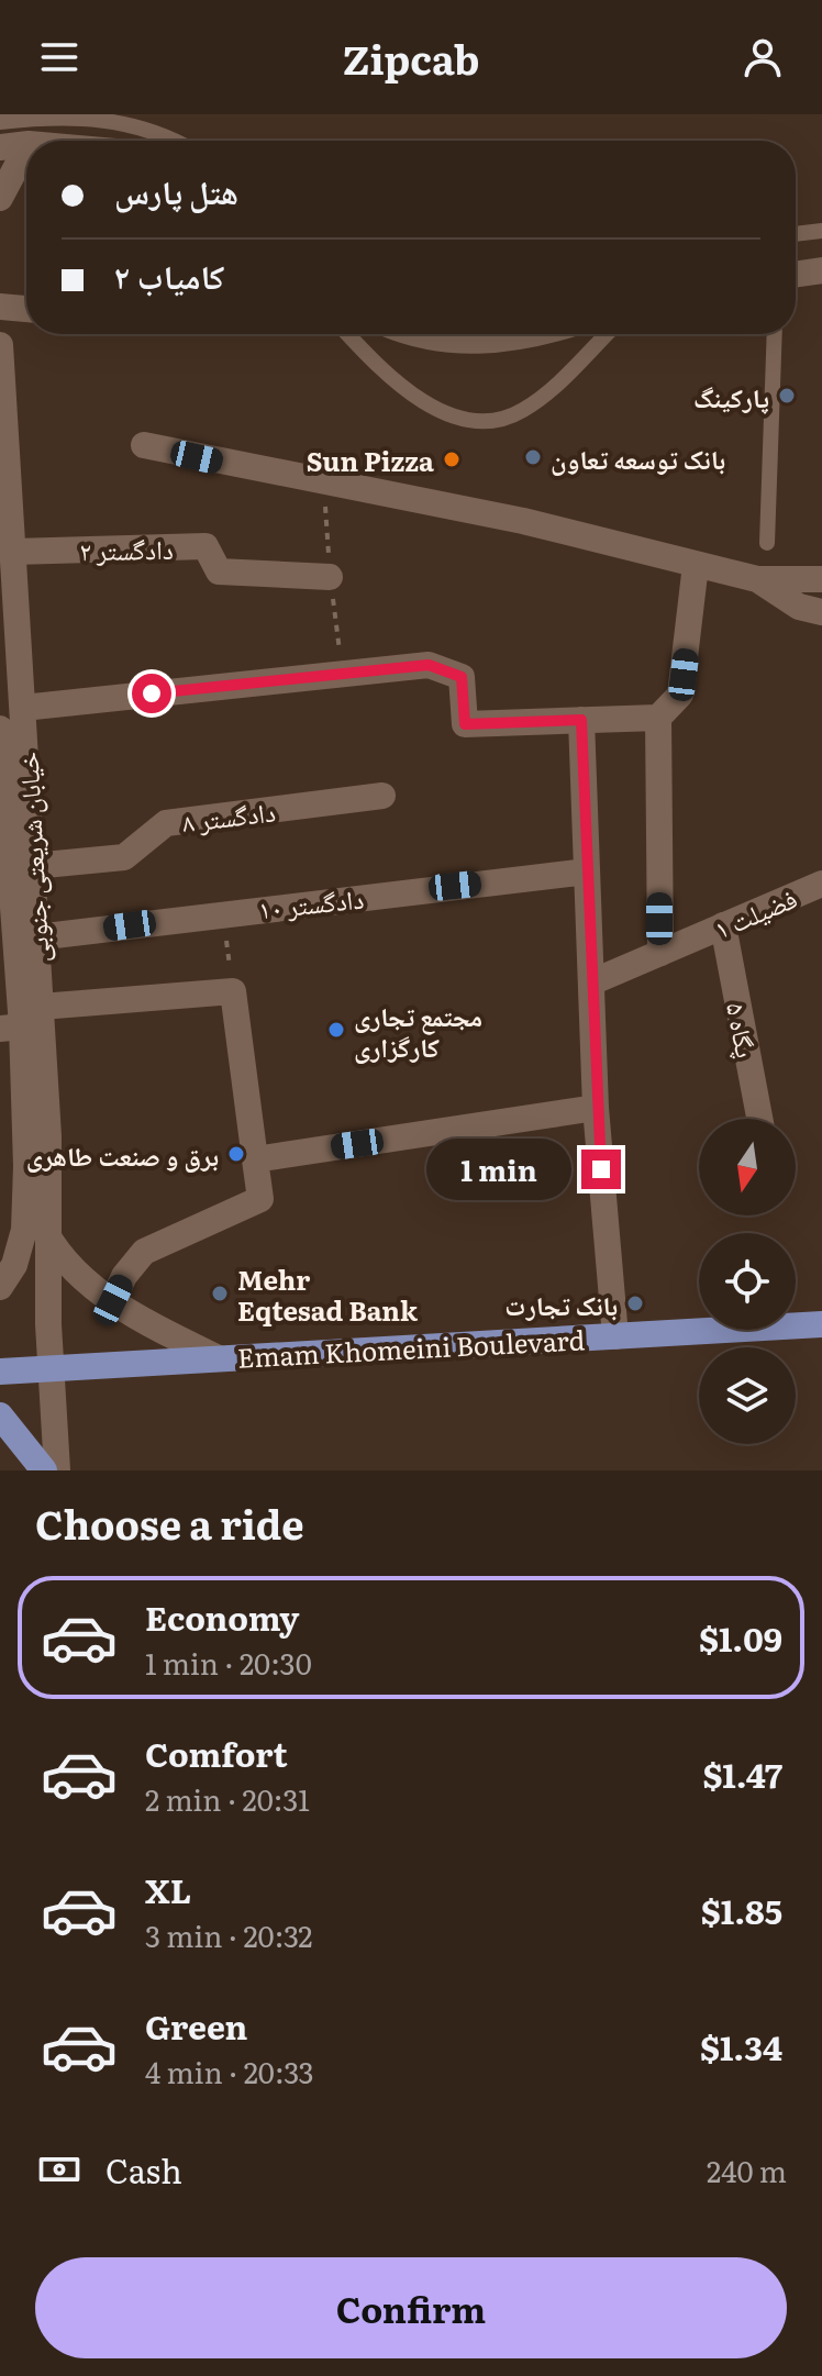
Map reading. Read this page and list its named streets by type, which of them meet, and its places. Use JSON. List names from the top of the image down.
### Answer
{
  "streets": {
    "main road": ["Emam Khomeini Boulevard"],
    "street": [
      "دادگستر ۲",
      "دادگستر ۸",
      "خیابان شریعتی جنوبی",
      "دادگستر ۱۰",
      "فضیلت ۱",
      "پگاه ۵"
    ]
  },
  "crossings": [
    ["دادگستر ۲", "خیابان شریعتی جنوبی"],
    ["دادگستر ۸", "خیابان شریعتی جنوبی"],
    ["خیابان شریعتی جنوبی", "دادگستر ۱۰"],
    ["خیابان شریعتی جنوبی", "Emam Khomeini Boulevard"],
    ["فضیلت ۱", "پگاه ۵"]
  ],
  "places": [
    "پارکینگ",
    "بانک توسعه تعاون",
    "Sun Pizza",
    "مجتمع تجاری کارگزاری",
    "برق و صنعت طاهری",
    "Mehr Eqtesad Bank",
    "بانک تجارت"
  ],
  "north": "bottom",
  "page": {
    "header": "Zipcab",
    "banner": ["هتل پارس", "کامیاب ۲"],
    "bubble": "1 min",
    "heading": "Choose a ride",
    "list": [
      {
        "name": "Economy",
        "note": "1 min · 20:30",
        "value": "$1.09"
      },
      {
        "name": "Comfort",
        "note": "2 min · 20:31",
        "value": "$1.47"
      },
      {
        "name": "XL",
        "note": "3 min · 20:32",
        "value": "$1.85"
      },
      {
        "name": "Green",
        "note": "4 min · 20:33",
        "value": "$1.34"
      }
    ],
    "pay": ["Cash", "240 m"],
    "buttons": "Confirm"
  }
}
